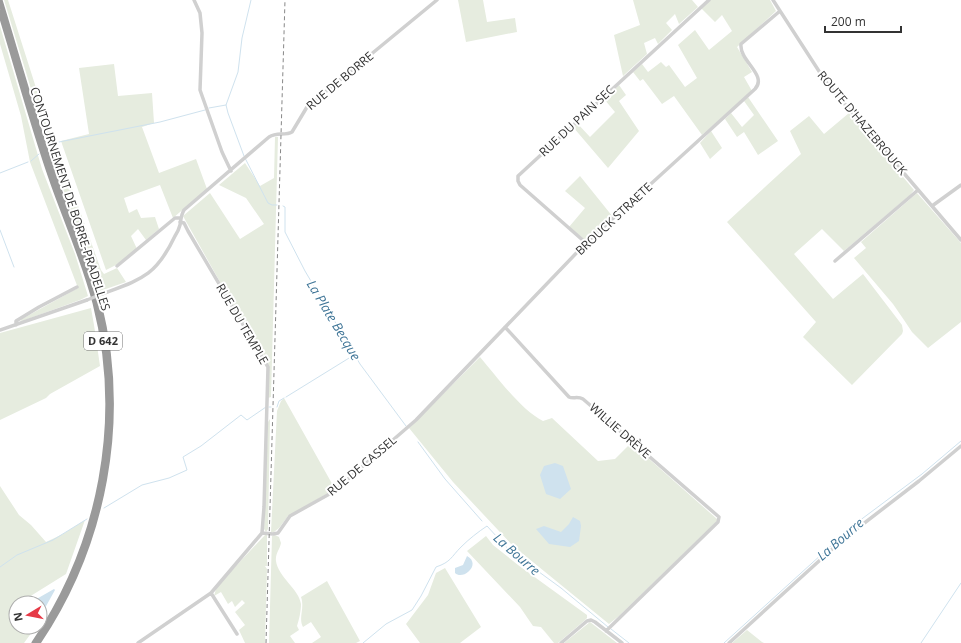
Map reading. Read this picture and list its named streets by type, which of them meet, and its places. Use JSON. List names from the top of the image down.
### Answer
{
  "streets": {
    "highway": ["CONTOURNEMENT DE BORRE-PRADELLES", "D 642"],
    "street": [
      "RUE DE BORRE",
      "RUE DU PAIN SEC",
      "ROUTE D'HAZEBROUCK",
      "BROUCK STRAETE",
      "RUE DU TEMPLE",
      "WILLIE DRÈVE",
      "RUE DE CASSEL"
    ]
  },
  "crossings": [
    ["RUE DU PAIN SEC", "BROUCK STRAETE"],
    ["ROUTE D'HAZEBROUCK", "BROUCK STRAETE"],
    ["BROUCK STRAETE", "WILLIE DRÈVE"],
    ["BROUCK STRAETE", "RUE DE CASSEL"],
    ["RUE DU TEMPLE", "RUE DE CASSEL"]
  ],
  "water": ["La Plate Becque", "La Bourre"],
  "scale_bar": "200 m",
  "north": "left"
}
